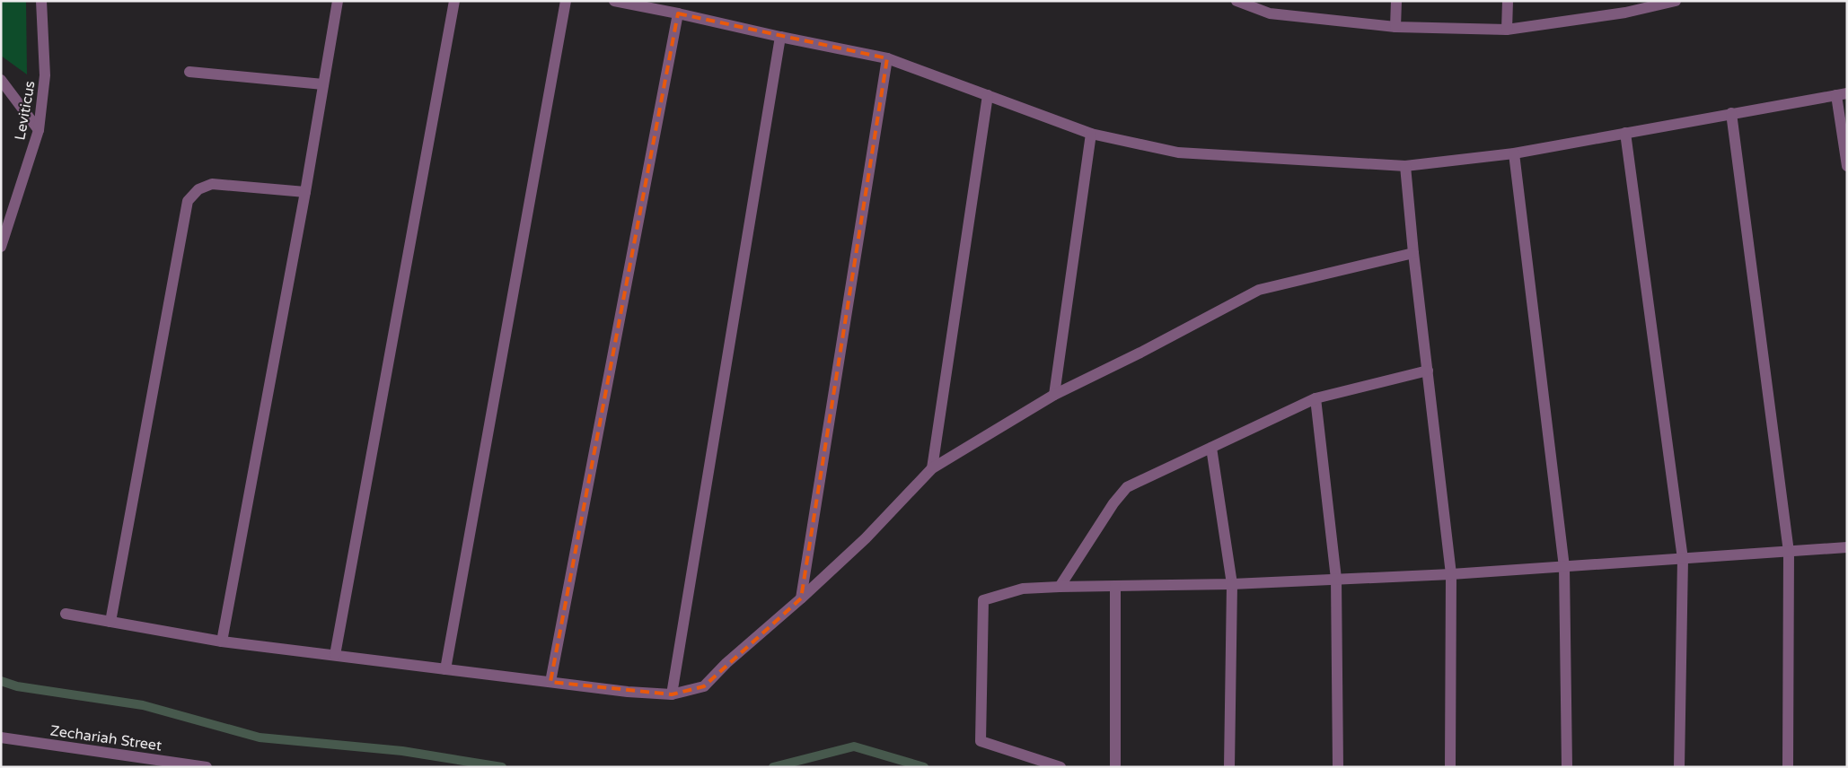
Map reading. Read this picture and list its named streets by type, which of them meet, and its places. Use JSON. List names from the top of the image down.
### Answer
{
  "streets": {
    "street": ["Leviticus", "Zechariah Street"]
  }
}
